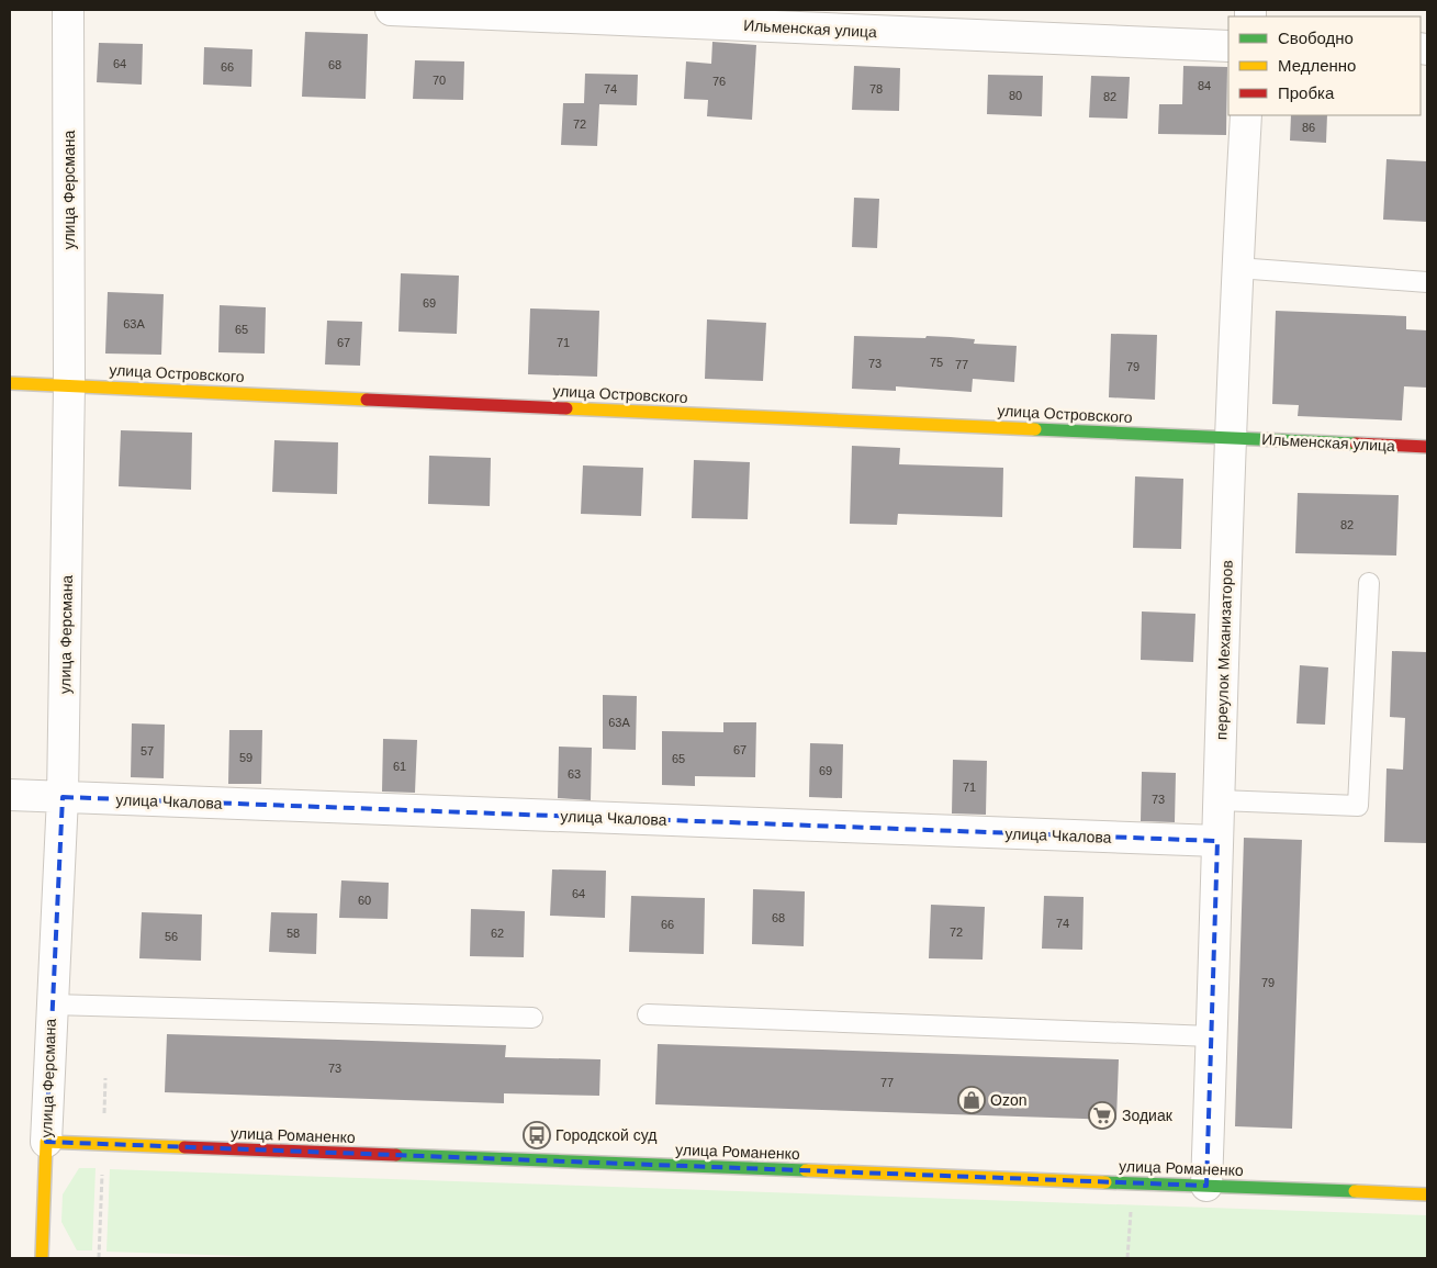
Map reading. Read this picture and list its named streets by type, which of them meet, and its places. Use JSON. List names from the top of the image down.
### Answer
{
  "streets": {
    "main road": [
      "Ильменская улица",
      "улица Ферсмана",
      "улица Островского",
      "улица Романенко"
    ],
    "street": ["переулок Механизаторов", "улица Чкалова"]
  },
  "crossings": [
    ["Ильменская улица", "улица Островского"],
    ["Ильменская улица", "переулок Механизаторов"],
    ["улица Ферсмана", "улица Островского"],
    ["улица Ферсмана", "улица Чкалова"],
    ["улица Ферсмана", "улица Романенко"],
    ["улица Островского", "переулок Механизаторов"],
    ["переулок Механизаторов", "улица Чкалова"],
    ["переулок Механизаторов", "улица Романенко"]
  ],
  "places": {
    "shop": ["Ozon"],
    "supermarket": ["Зодиак"],
    "bus stop": ["Городской суд"]
  },
  "house_numbers": [
    "64",
    "68",
    "66",
    "70",
    "76",
    "84",
    "74",
    "78",
    "80",
    "82",
    "72",
    "86",
    "69",
    "63А",
    "65",
    "67",
    "71",
    "75",
    "73",
    "77",
    "79",
    "82",
    "63А",
    "67",
    "57",
    "59",
    "65",
    "61",
    "69",
    "63",
    "71",
    "73",
    "64",
    "60",
    "68",
    "74",
    "66",
    "72",
    "58",
    "62",
    "56",
    "79",
    "73",
    "77"
  ],
  "legend": ["Свободно", "Медленно", "Пробка"]
}
